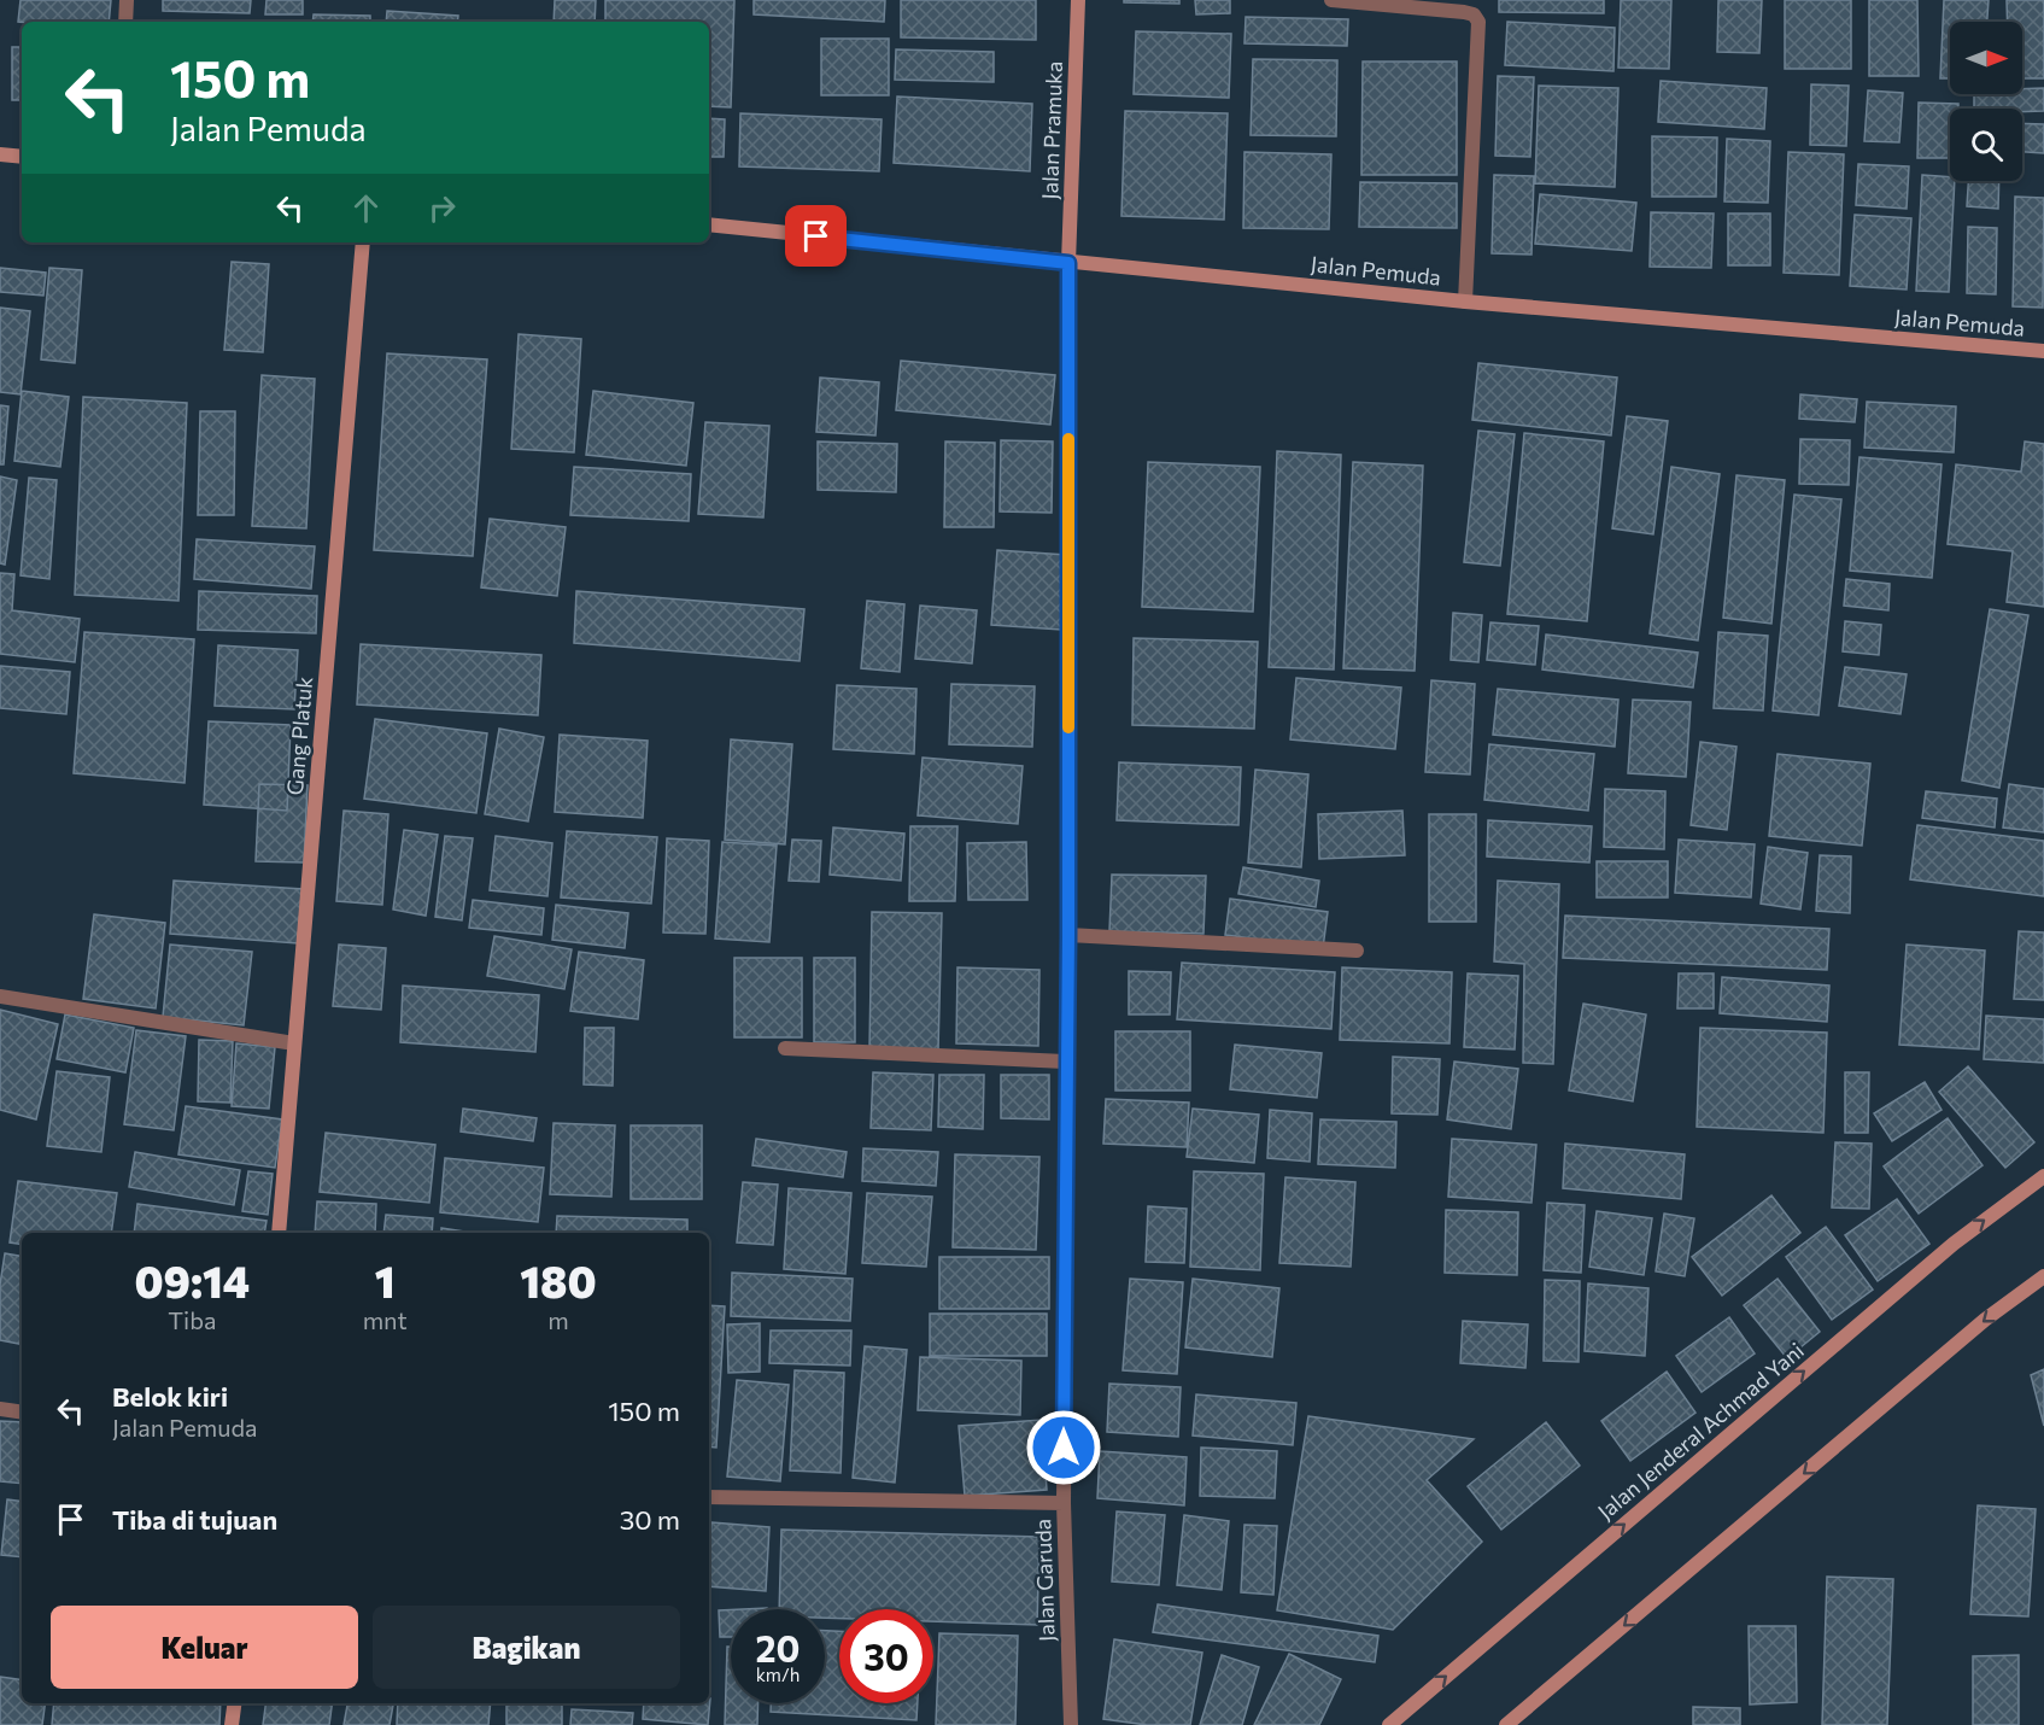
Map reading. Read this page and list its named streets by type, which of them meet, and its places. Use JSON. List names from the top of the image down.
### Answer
{
  "streets": {
    "main road": [
      "Jalan Pramuka",
      "Jalan Pemuda",
      "Gang Platuk",
      "Jalan Jenderal Achmad Yani"
    ],
    "street": ["Jalan Garuda"]
  },
  "crossings": [
    ["Jalan Pramuka", "Jalan Pemuda"],
    ["Jalan Pramuka", "Jalan Garuda"],
    ["Jalan Pemuda", "Jalan Garuda"]
  ],
  "north": "right",
  "page": {
    "turn": ["150 m", "Jalan Pemuda"],
    "eta": [
      "09:14",
      "Tiba",
      "1",
      "mnt",
      "180",
      "m"
    ],
    "list": [
      {
        "name": "Belok kiri",
        "note": "Jalan Pemuda",
        "value": "150 m"
      },
      {
        "name": "Tiba di tujuan",
        "value": "30 m"
      }
    ],
    "buttons": ["Keluar", "Bagikan"],
    "speed": "20 km/h",
    "limit": "30"
  }
}
